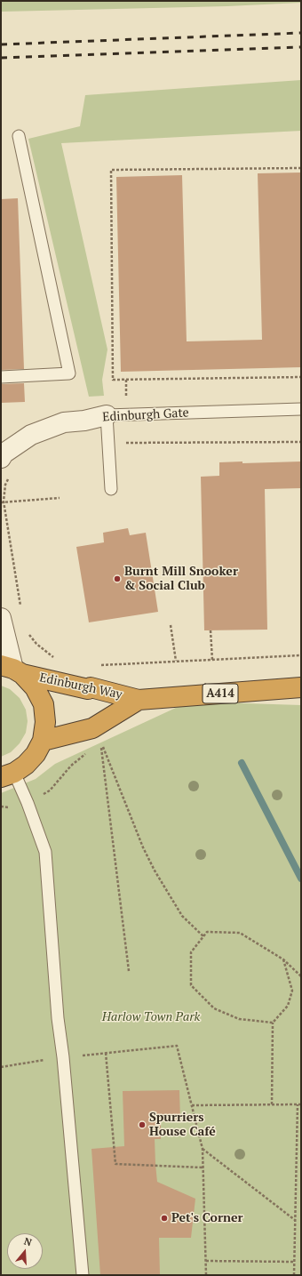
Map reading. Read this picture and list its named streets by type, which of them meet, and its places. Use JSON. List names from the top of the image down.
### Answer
{
  "streets": {
    "highway": ["Edinburgh Way", "A414"],
    "street": ["Edinburgh Gate"]
  },
  "parks": ["Harlow Town Park"],
  "places": ["Burnt Mill Snooker & Social Club", "Spurriers House Café", "Pet's Corner"],
  "north": "top"
}
